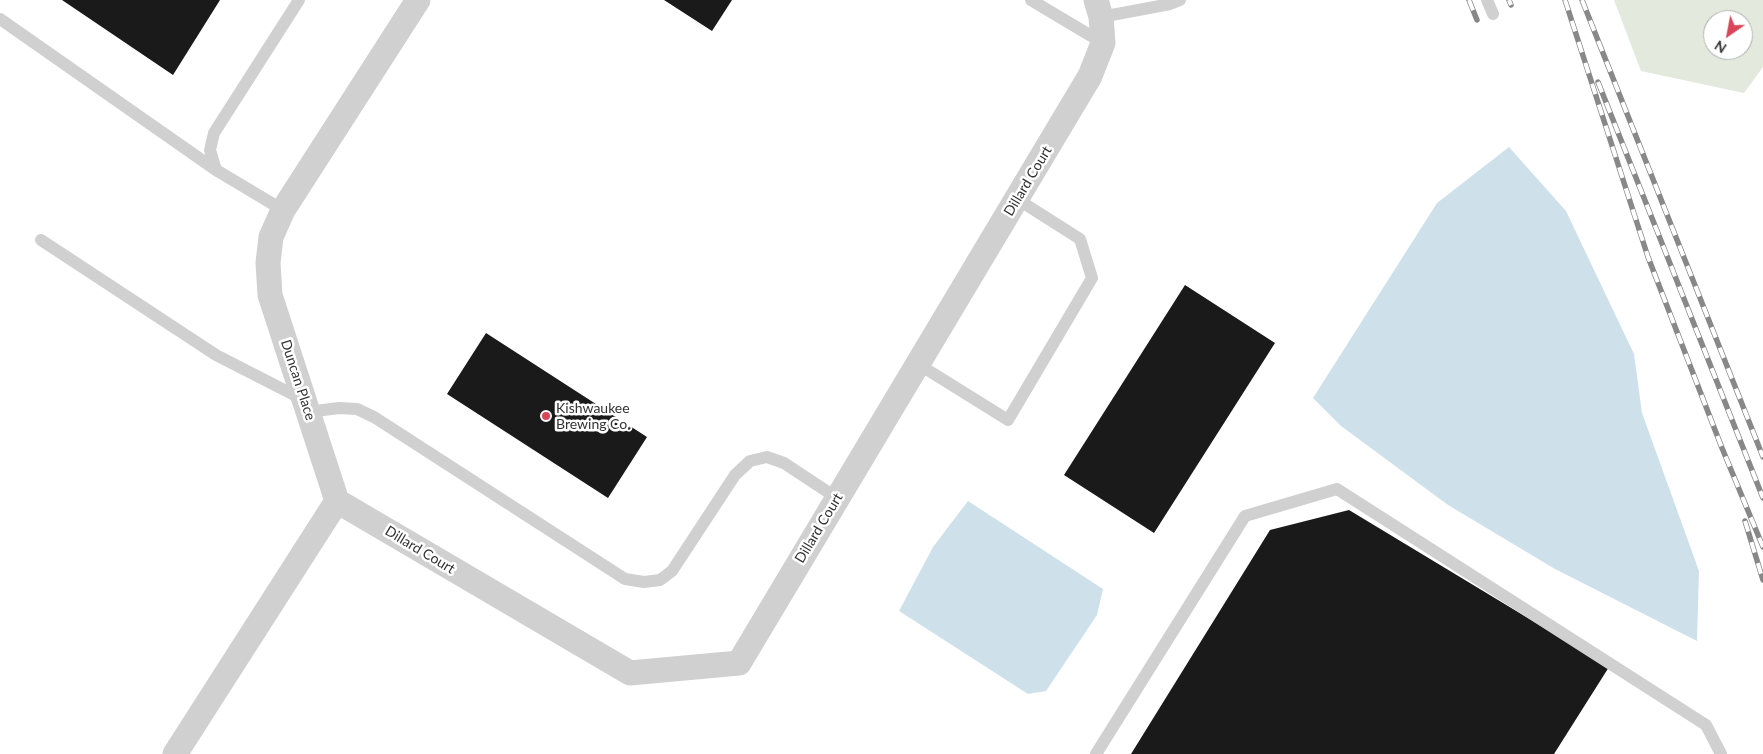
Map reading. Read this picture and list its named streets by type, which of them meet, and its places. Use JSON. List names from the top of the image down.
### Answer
{
  "streets": {
    "street": ["Dillard Court", "Duncan Place"]
  },
  "crossings": [
    ["Dillard Court", "Duncan Place"]
  ],
  "places": ["Kishwaukee Brewing Co."],
  "north": "bottom left"
}
